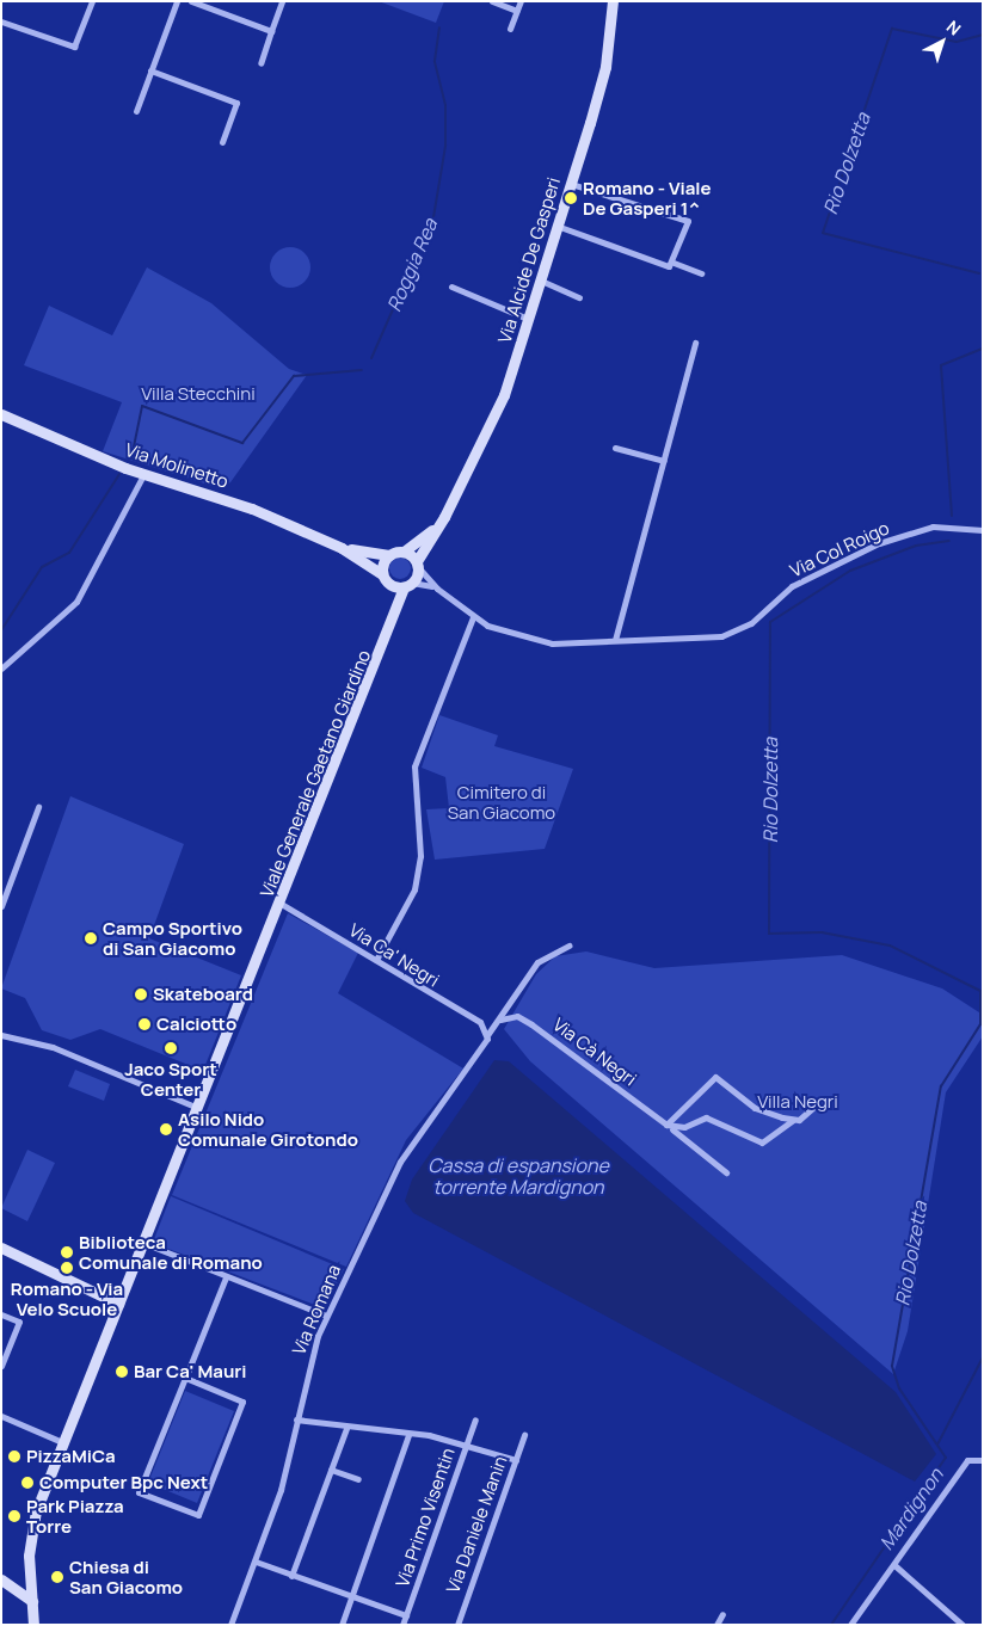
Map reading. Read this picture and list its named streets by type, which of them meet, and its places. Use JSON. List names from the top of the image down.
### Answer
{
  "streets": {
    "main road": ["Via Alcide De Gasperi", "Via Molinetto", "Viale Generale Gaetano Giardino"],
    "street": [
      "Via Col Roigo",
      "Via Ca' Negri",
      "Via Cà Negri",
      "Via Romana",
      "Via Primo Visentin",
      "Via Daniele Manin"
    ]
  },
  "crossings": [
    ["Via Alcide De Gasperi", "Via Col Roigo"],
    ["Via Alcide De Gasperi", "Viale Generale Gaetano Giardino"],
    ["Via Molinetto", "Via Col Roigo"],
    ["Via Molinetto", "Viale Generale Gaetano Giardino"],
    ["Via Col Roigo", "Viale Generale Gaetano Giardino"],
    ["Viale Generale Gaetano Giardino", "Via Ca' Negri"],
    ["Via Ca' Negri", "Via Romana"]
  ],
  "water": [
    "Rio Dolzetta",
    "Roggia Rea",
    "Cassa di espansione torrente Mardignon",
    "Mardignon"
  ],
  "parks": ["Villa Stecchini", "Cimitero di San Giacomo", "Villa Negri"],
  "places": [
    "Romano - Viale De Gasperi 1^",
    "Campo Sportivo di San Giacomo",
    "Skateboard",
    "Calciotto",
    "Jaco Sport Center",
    "Asilo Nido Comunale Girotondo",
    "Biblioteca Comunale di Romano",
    "Romano - Via Velo Scuole",
    "Bar Ca' Mauri",
    "PizzaMiCa",
    "Computer Bpc Next",
    "Park Piazza Torre",
    "Chiesa di San Giacomo"
  ],
  "north": "top right"
}
